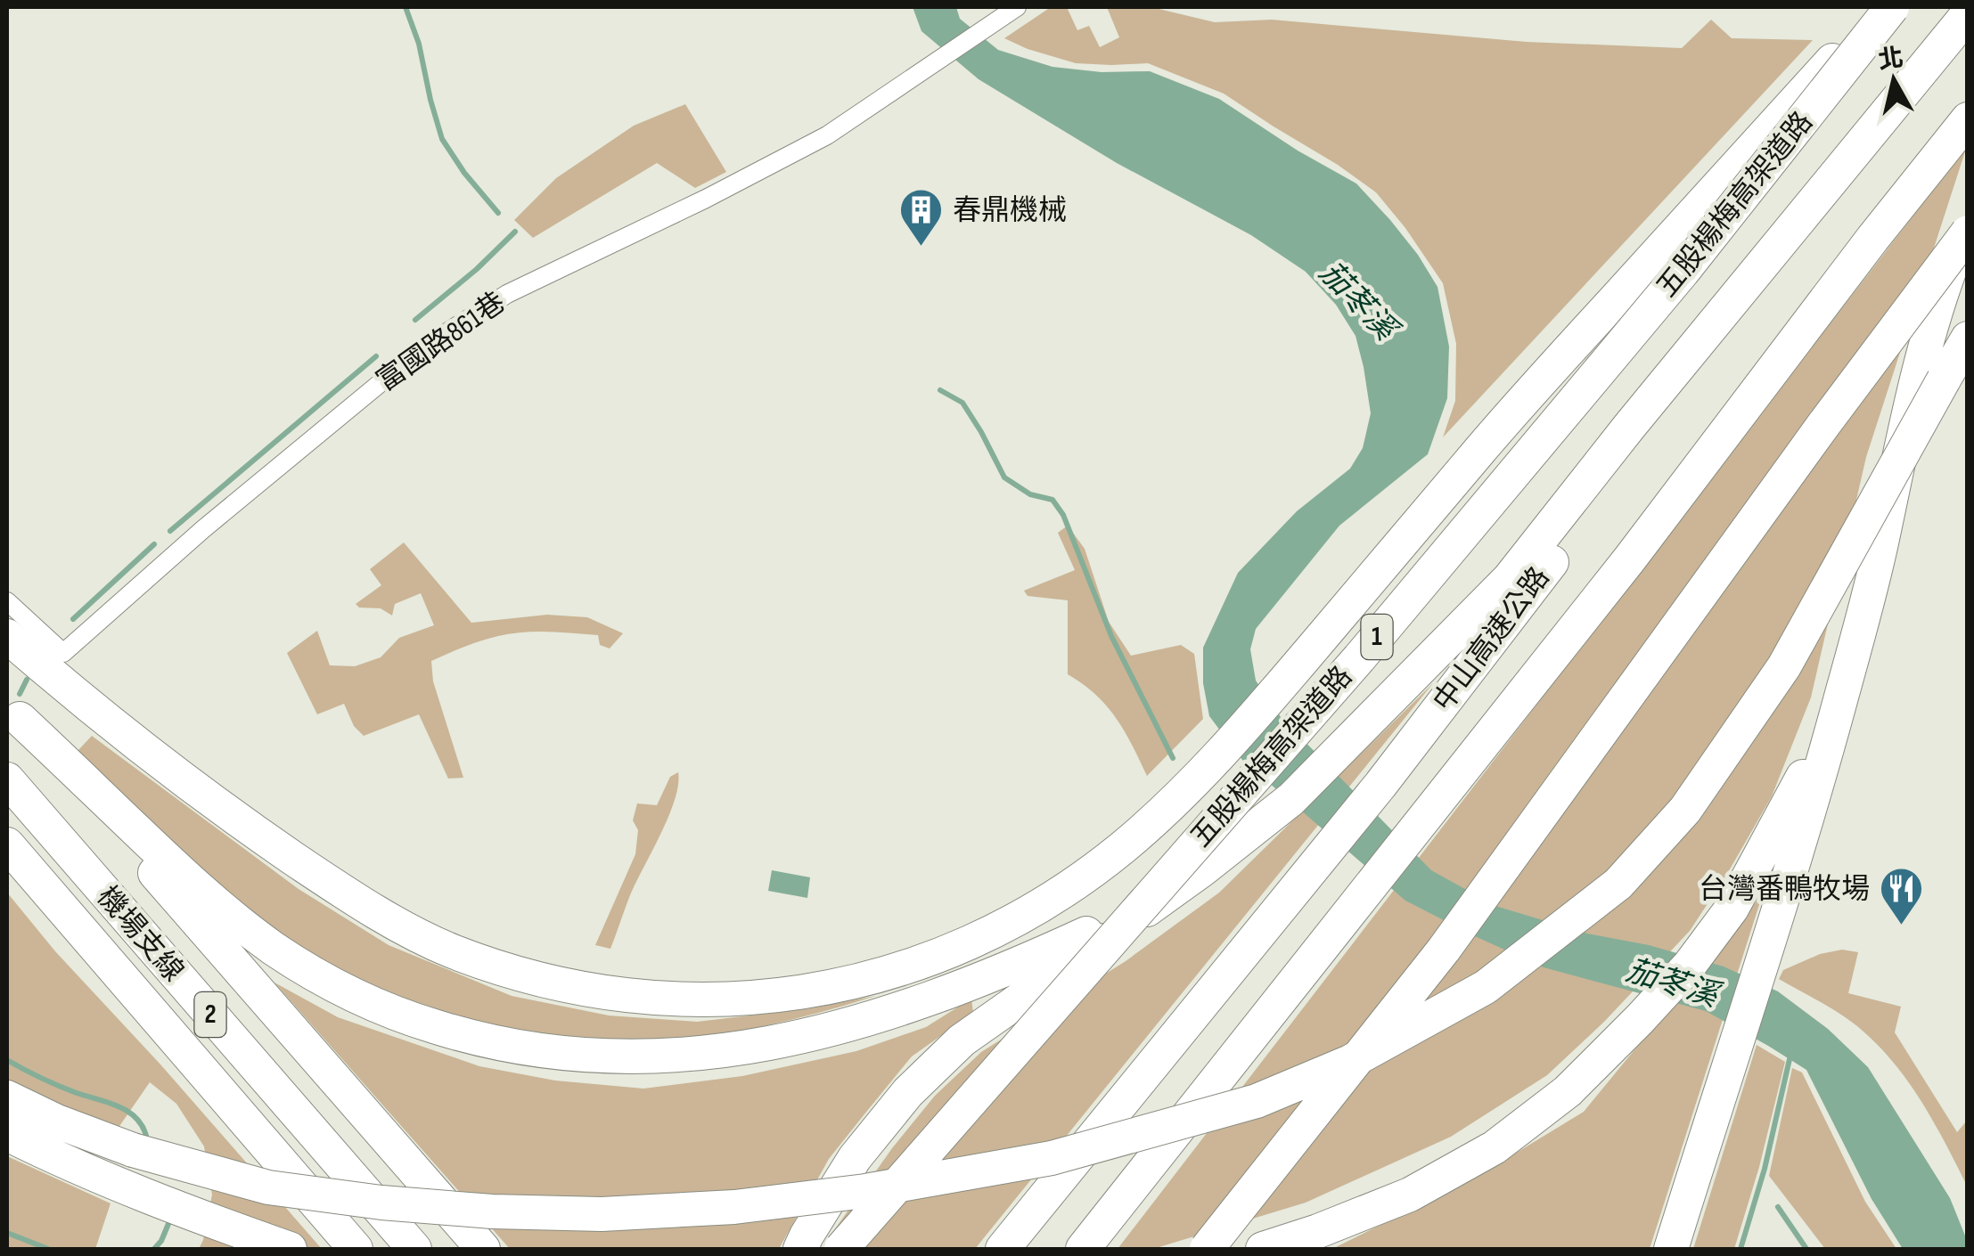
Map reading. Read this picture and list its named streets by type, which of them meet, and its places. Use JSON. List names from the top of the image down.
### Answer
{
  "streets": {
    "highway": [
      "五股楊梅高架道路",
      "1",
      "中山高速公路",
      "機場支線",
      "2"
    ],
    "street": ["富國路861巷"]
  },
  "water": ["茄苳溪"],
  "places": {
    "building": ["春鼎機械"],
    "restaurant": ["台灣番鴨牧場"]
  },
  "north": "top"
}
